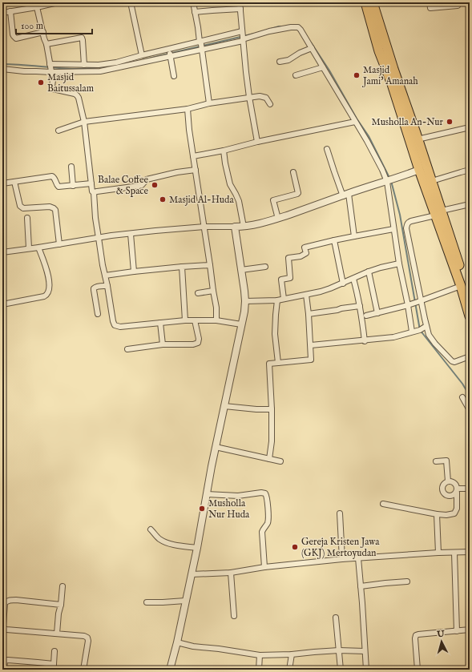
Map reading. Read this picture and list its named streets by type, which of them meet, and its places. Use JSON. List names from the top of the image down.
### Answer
{
  "places": [
    "Masjid Jami' Amanah",
    "Masjid Baitussalam",
    "Musholla An-Nur",
    "Balae Coffee & Space",
    "Masjid Al-Huda",
    "Musholla Nur Huda",
    "Gereja Kristen Jawa (GKJ) Mertoyudan"
  ],
  "scale_bar": "100 m",
  "north": "top"
}
